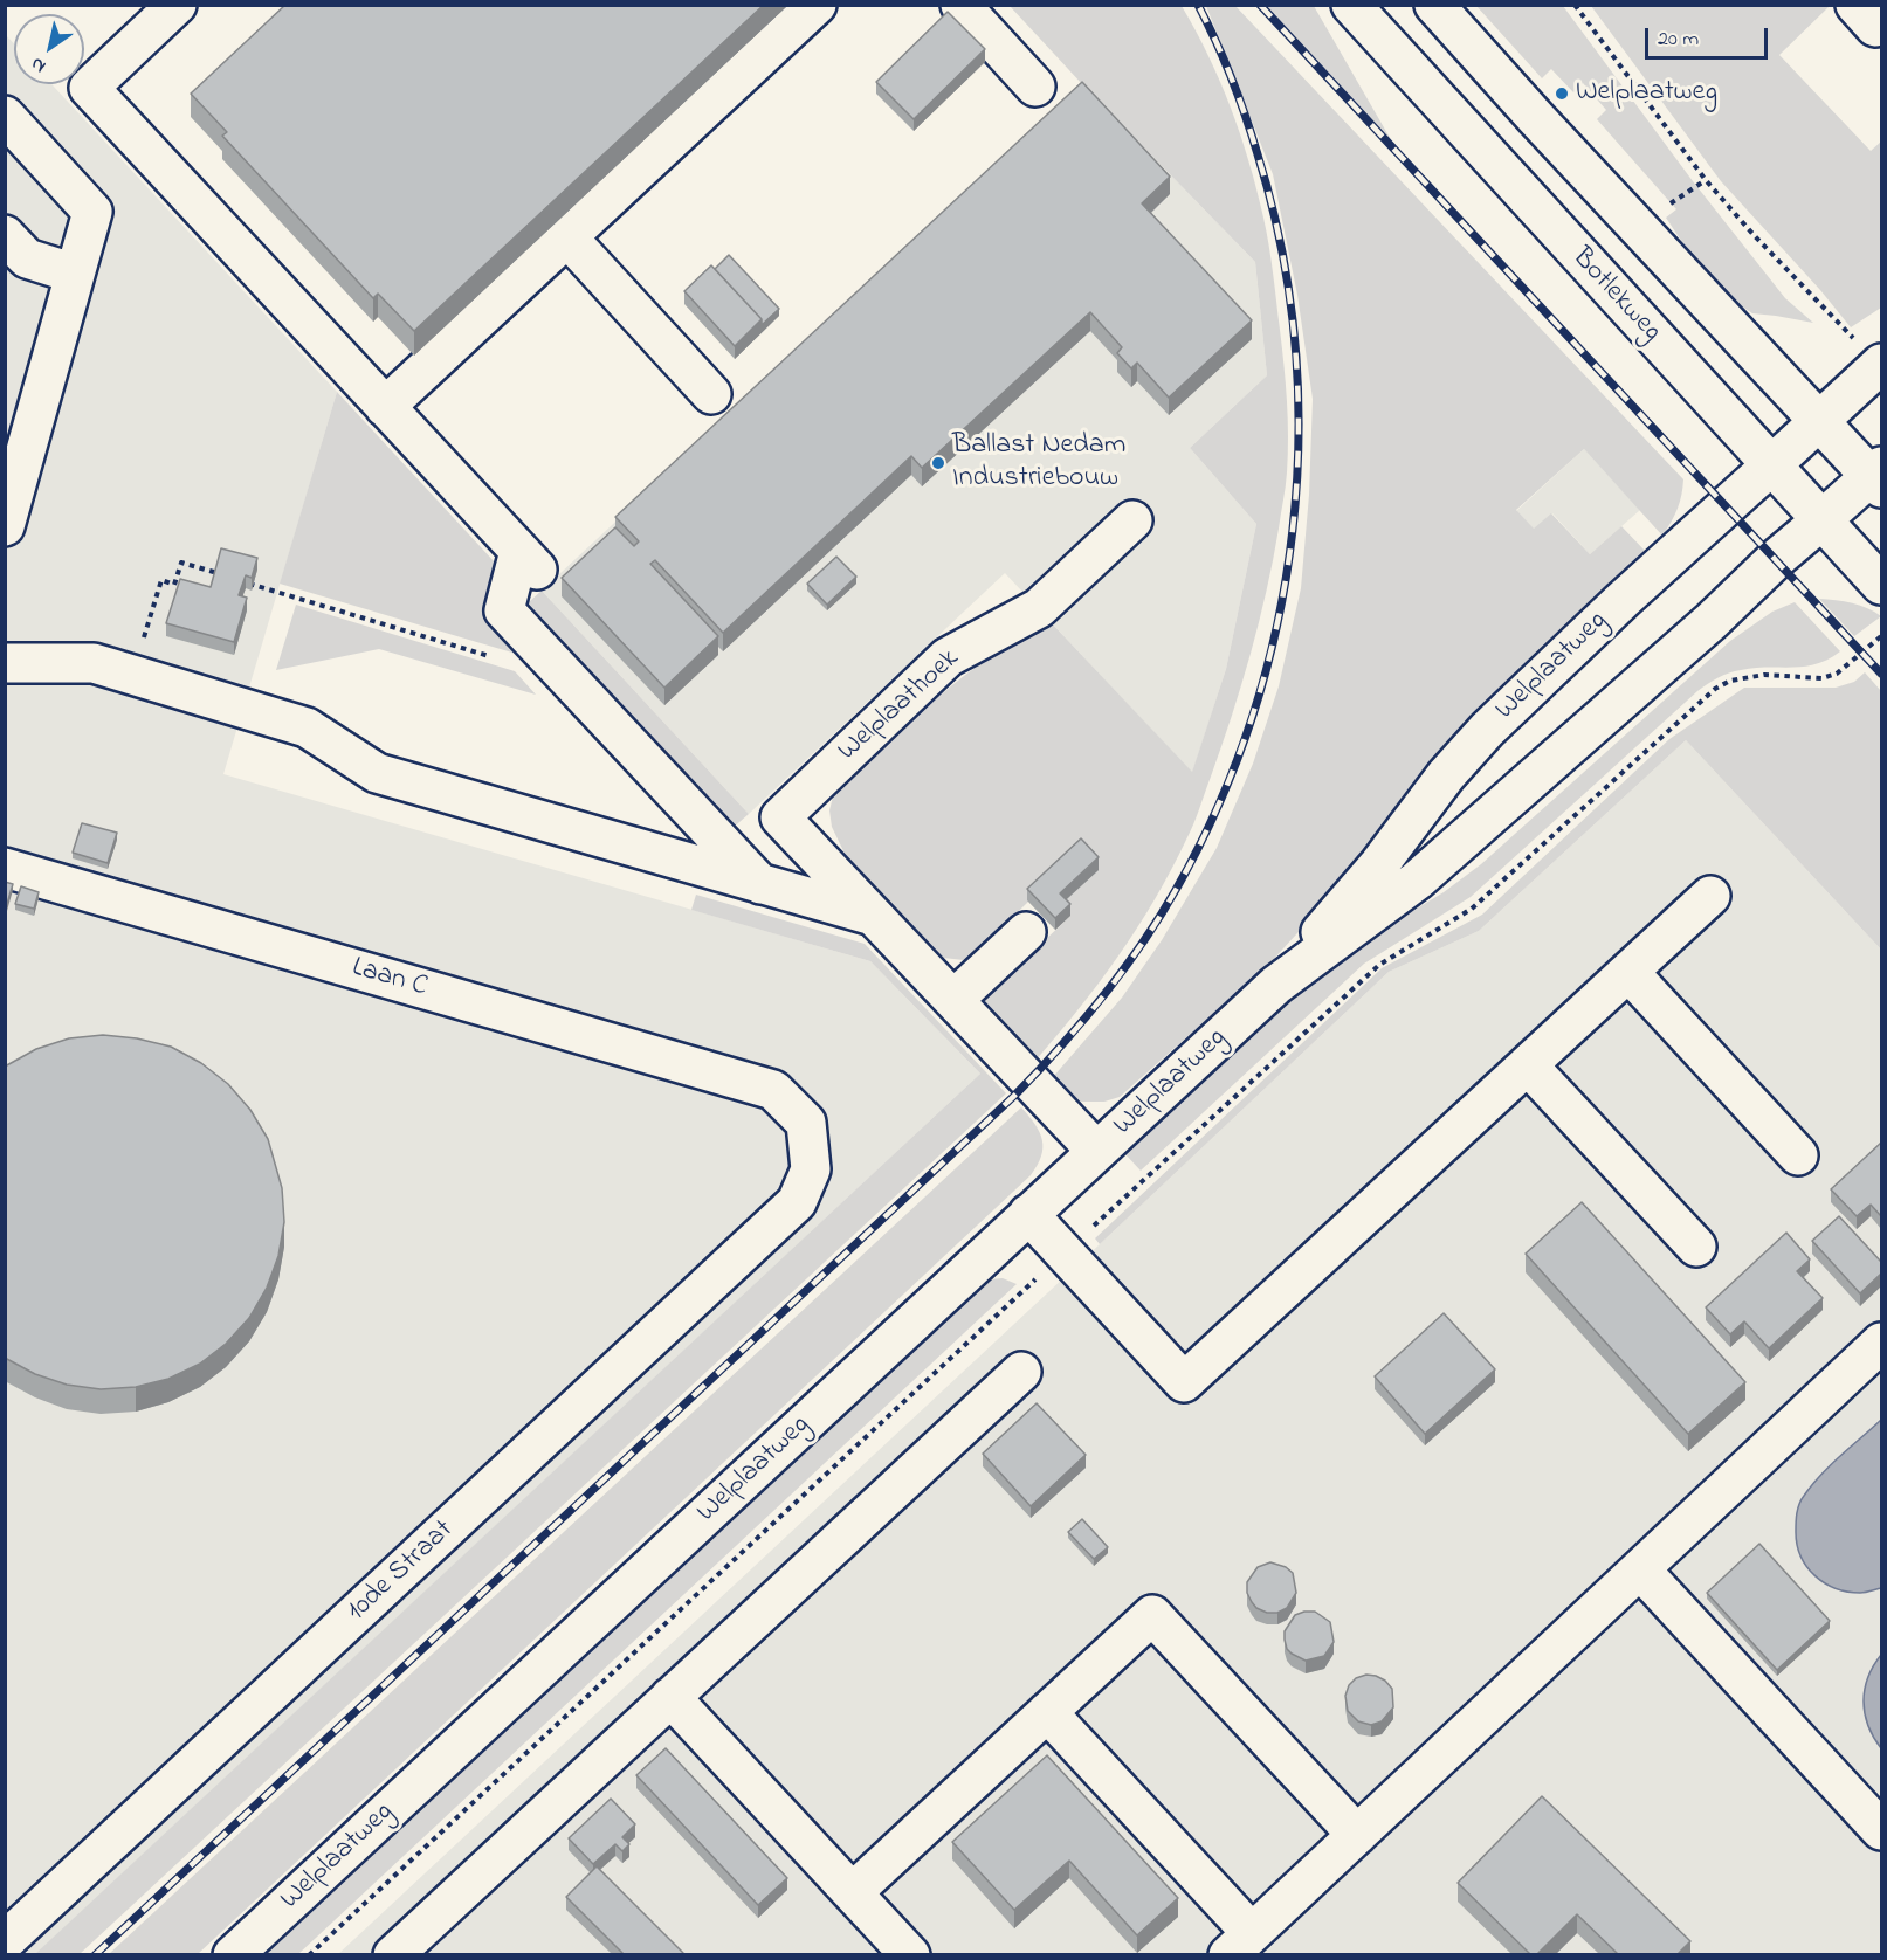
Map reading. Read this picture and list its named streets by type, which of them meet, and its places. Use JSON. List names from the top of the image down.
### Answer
{
  "streets": {
    "street": [
      "Botlekweg",
      "Welplaatweg",
      "Welplaathoek",
      "Laan C",
      "10de Straat"
    ]
  },
  "crossings": [
    ["Botlekweg", "Welplaatweg"],
    ["Welplaatweg", "Welplaathoek"],
    ["Laan C", "10de Straat"]
  ],
  "places": ["Welplaatweg", "Ballast Nedam Industriebouw"],
  "scale_bar": "20 m",
  "north": "bottom left"
}
